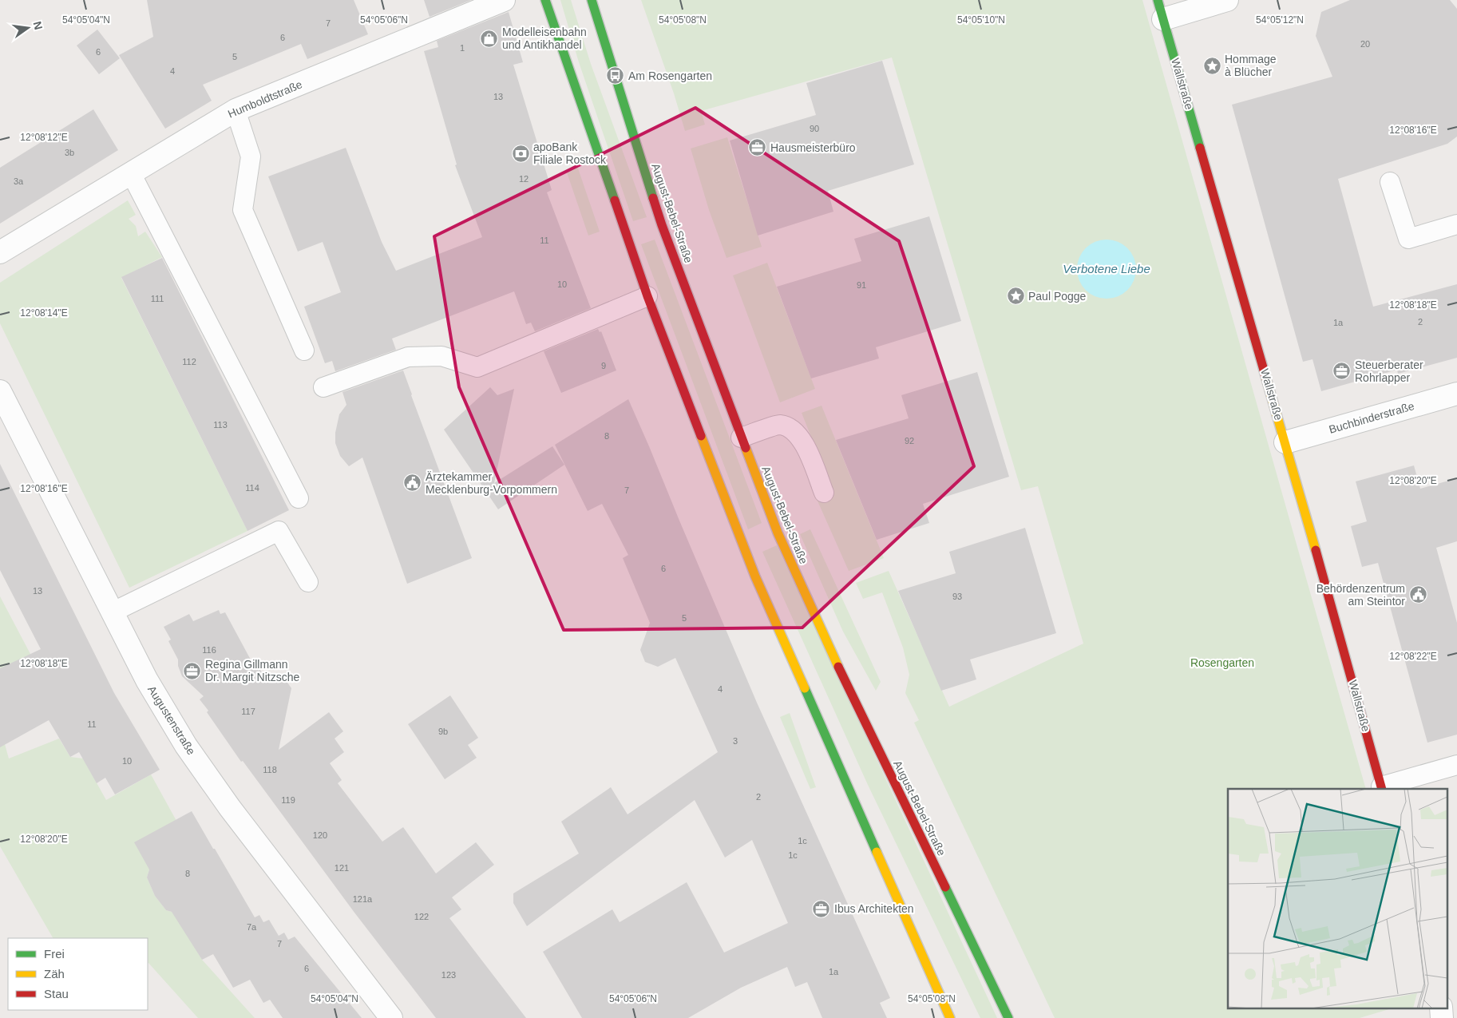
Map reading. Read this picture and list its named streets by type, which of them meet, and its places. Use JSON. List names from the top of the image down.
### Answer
{
  "streets": {
    "main road": ["Wallstraße", "August-Bebel-Straße"],
    "street": ["Humboldtstraße", "Buchbinderstraße", "Augustenstraße"]
  },
  "crossings": [
    ["Wallstraße", "Buchbinderstraße"]
  ],
  "water": ["Verbotene Liebe"],
  "parks": ["Rosengarten"],
  "places": {
    "shop": ["Modelleisenbahn und Antikhandel"],
    "place": ["Hommage à Blücher", "Paul Pogge"],
    "bus stop": ["Am Rosengarten"],
    "office": [
      "Hausmeisterbüro",
      "Steuerberater Rohrlapper",
      "Regina Gillmann Dr. Margit Nitzsche",
      "Ibus Architekten"
    ],
    "bank": ["apoBank Filiale Rostock"],
    "public building": ["Ärztekammer Mecklenburg-Vorpommern", "Behördenzentrum am Steintor"]
  },
  "house_numbers": [
    "7",
    "6",
    "20",
    "1",
    "6",
    "5",
    "4",
    "13",
    "90",
    "3b",
    "12",
    "3a",
    "11",
    "10",
    "91",
    "111",
    "2",
    "1a",
    "112",
    "9",
    "113",
    "8",
    "92",
    "114",
    "7",
    "6",
    "13",
    "93",
    "5",
    "116",
    "4",
    "117",
    "11",
    "9b",
    "3",
    "10",
    "118",
    "2",
    "119",
    "120",
    "1c",
    "1c",
    "121",
    "8",
    "121a",
    "122",
    "7a",
    "7",
    "6",
    "1a",
    "123"
  ],
  "legend": ["Frei", "Zäh", "Stau"],
  "north": "right",
  "coordinates": [
    "54°05'04\"N",
    "54°05'06\"N",
    "54°05'08\"N",
    "54°05'10\"N",
    "54°05'12\"N",
    "12°08'16\"E",
    "12°08'12\"E",
    "12°08'18\"E",
    "12°08'14\"E",
    "12°08'20\"E",
    "12°08'22\"E"
  ]
}
